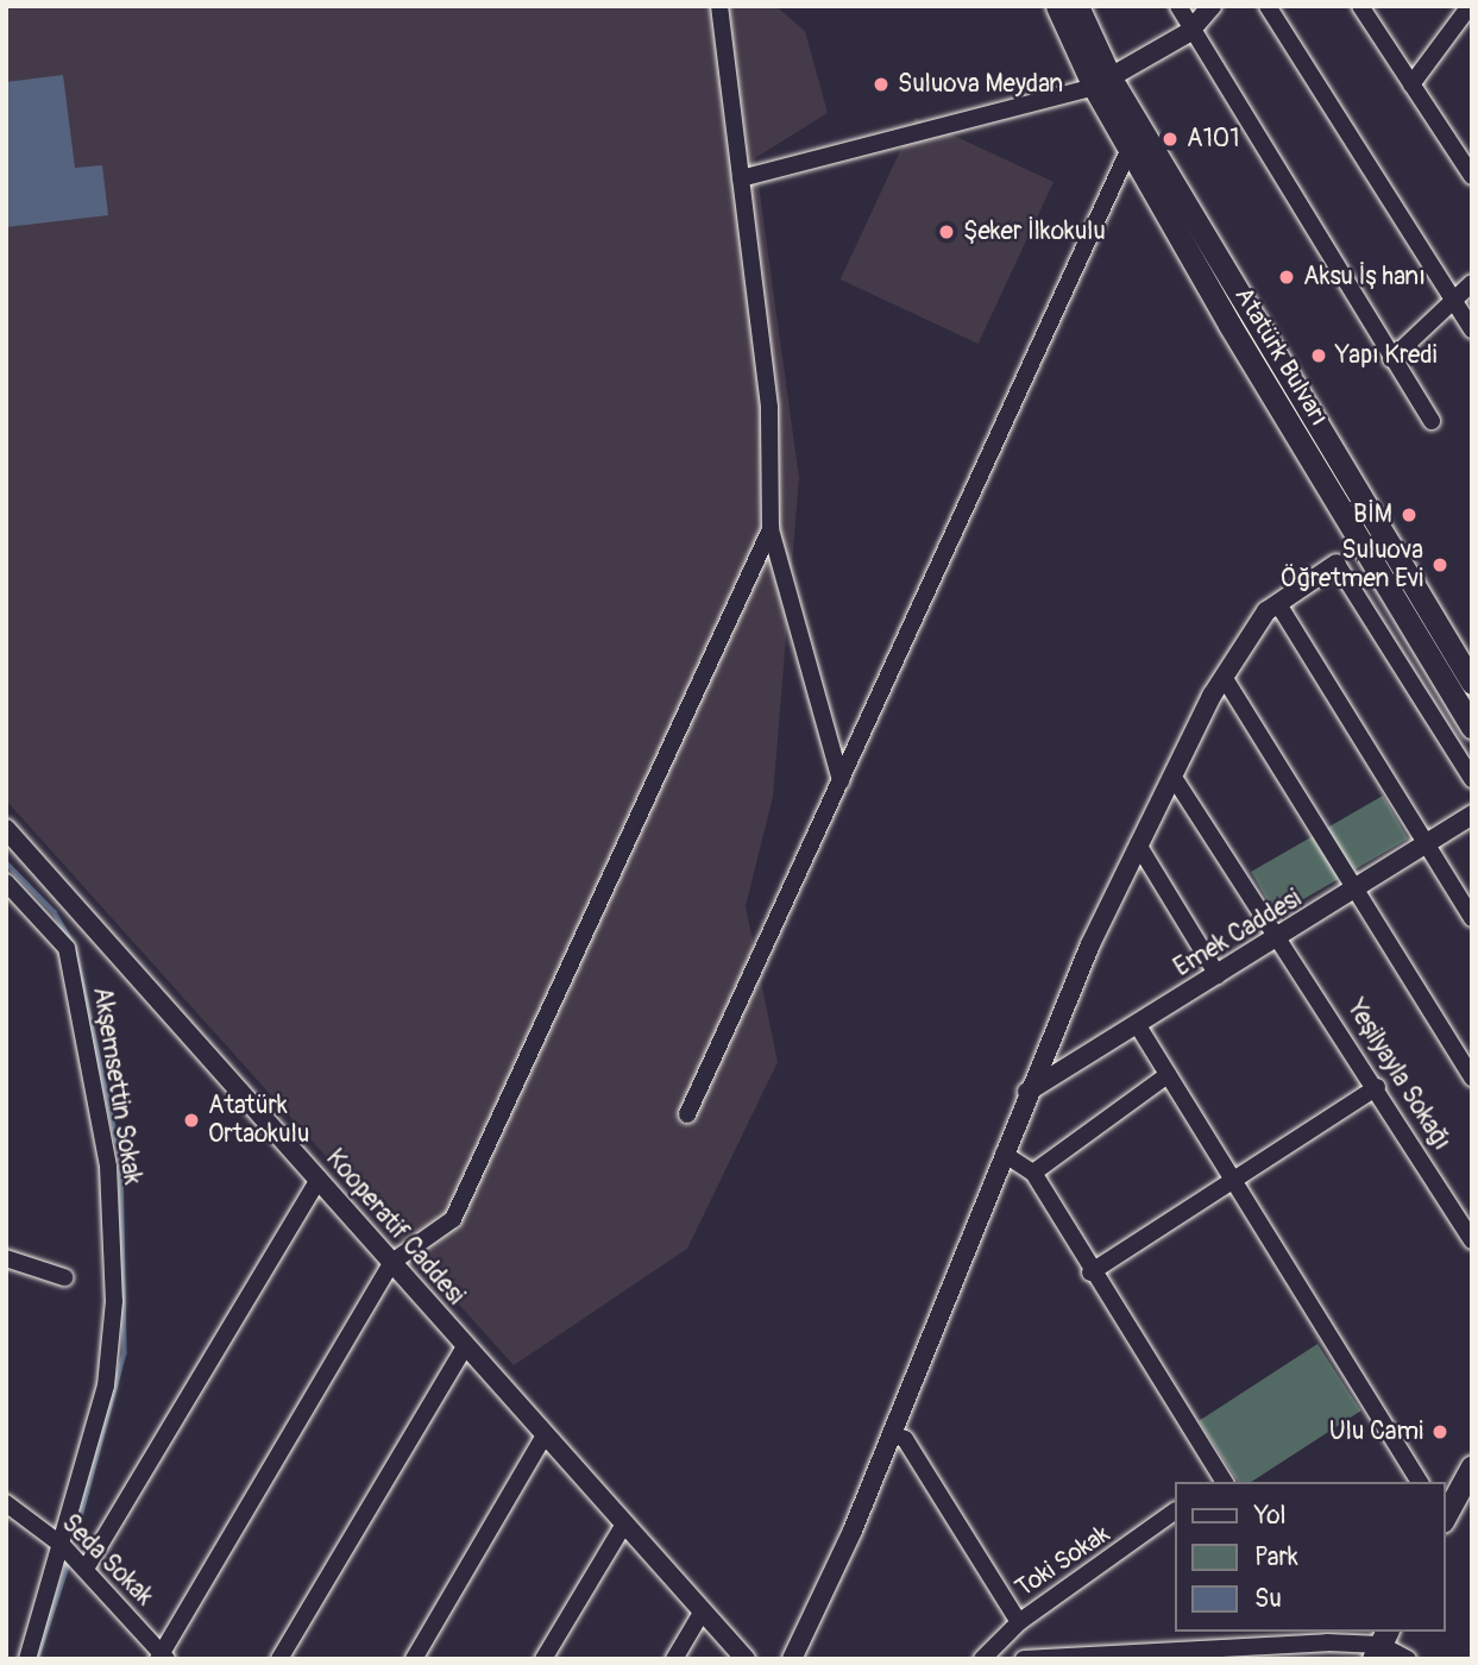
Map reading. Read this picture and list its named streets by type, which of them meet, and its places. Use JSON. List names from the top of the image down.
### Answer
{
  "streets": {
    "main road": ["Atatürk Bulvarı"],
    "street": [
      "Emek Caddesi",
      "Yeşilyayla Sokağı",
      "Akşemsettin Sokak",
      "Kooperatif Caddesi",
      "Seda Sokak",
      "Toki Sokak"
    ]
  },
  "crossings": [
    ["Emek Caddesi", "Yeşilyayla Sokağı"],
    ["Akşemsettin Sokak", "Seda Sokak"]
  ],
  "places": [
    "Suluova Meydan",
    "A101",
    "Şeker İlkokulu",
    "Aksu İş hanı",
    "Yapı Kredi",
    "BİM",
    "Suluova Öğretmen Evi",
    "Atatürk Ortaokulu",
    "Ulu Cami"
  ],
  "legend": ["Yol", "Park", "Su"]
}
